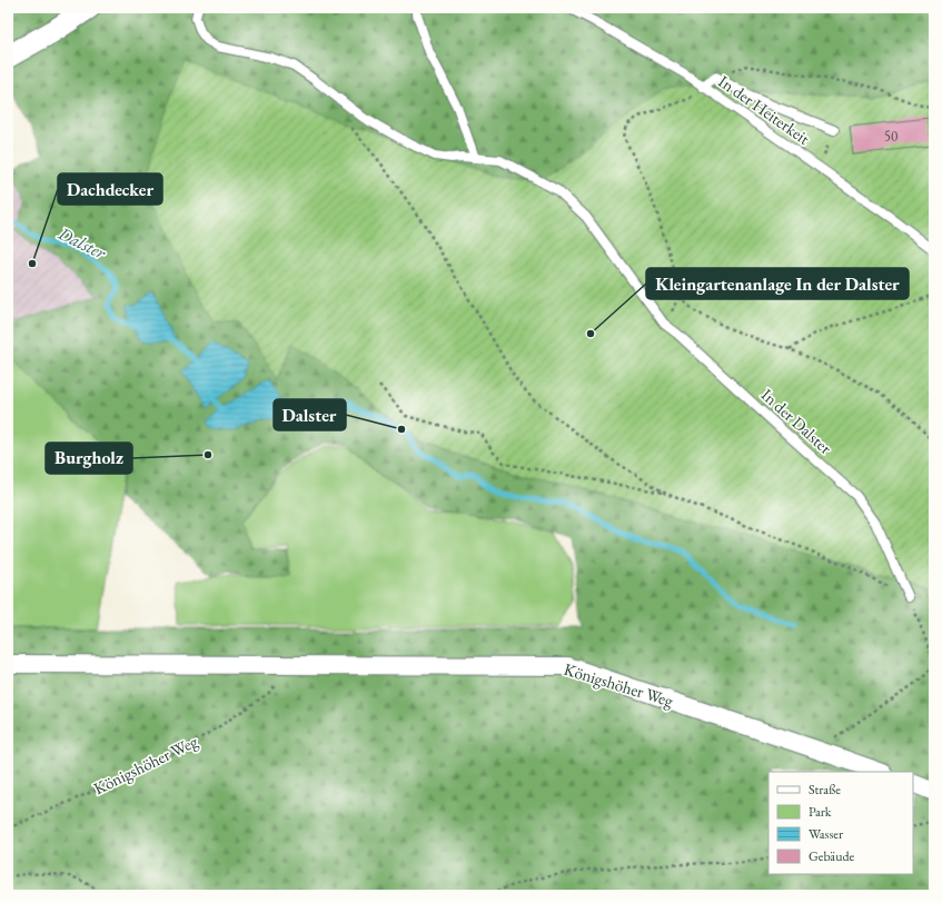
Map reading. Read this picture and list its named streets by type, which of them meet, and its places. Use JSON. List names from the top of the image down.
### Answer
{
  "streets": {
    "street": ["Königshöher Weg"],
    "lane": ["In der Heiterkeit", "In der Dalster"]
  },
  "water": ["Dalster"],
  "places": [
    "Dachdecker",
    "Kleingartenanlage In der Dalster",
    "Dalster",
    "Burgholz"
  ],
  "house_numbers": ["50"],
  "legend": [
    "Straße",
    "Park",
    "Wasser",
    "Gebäude"
  ]
}
